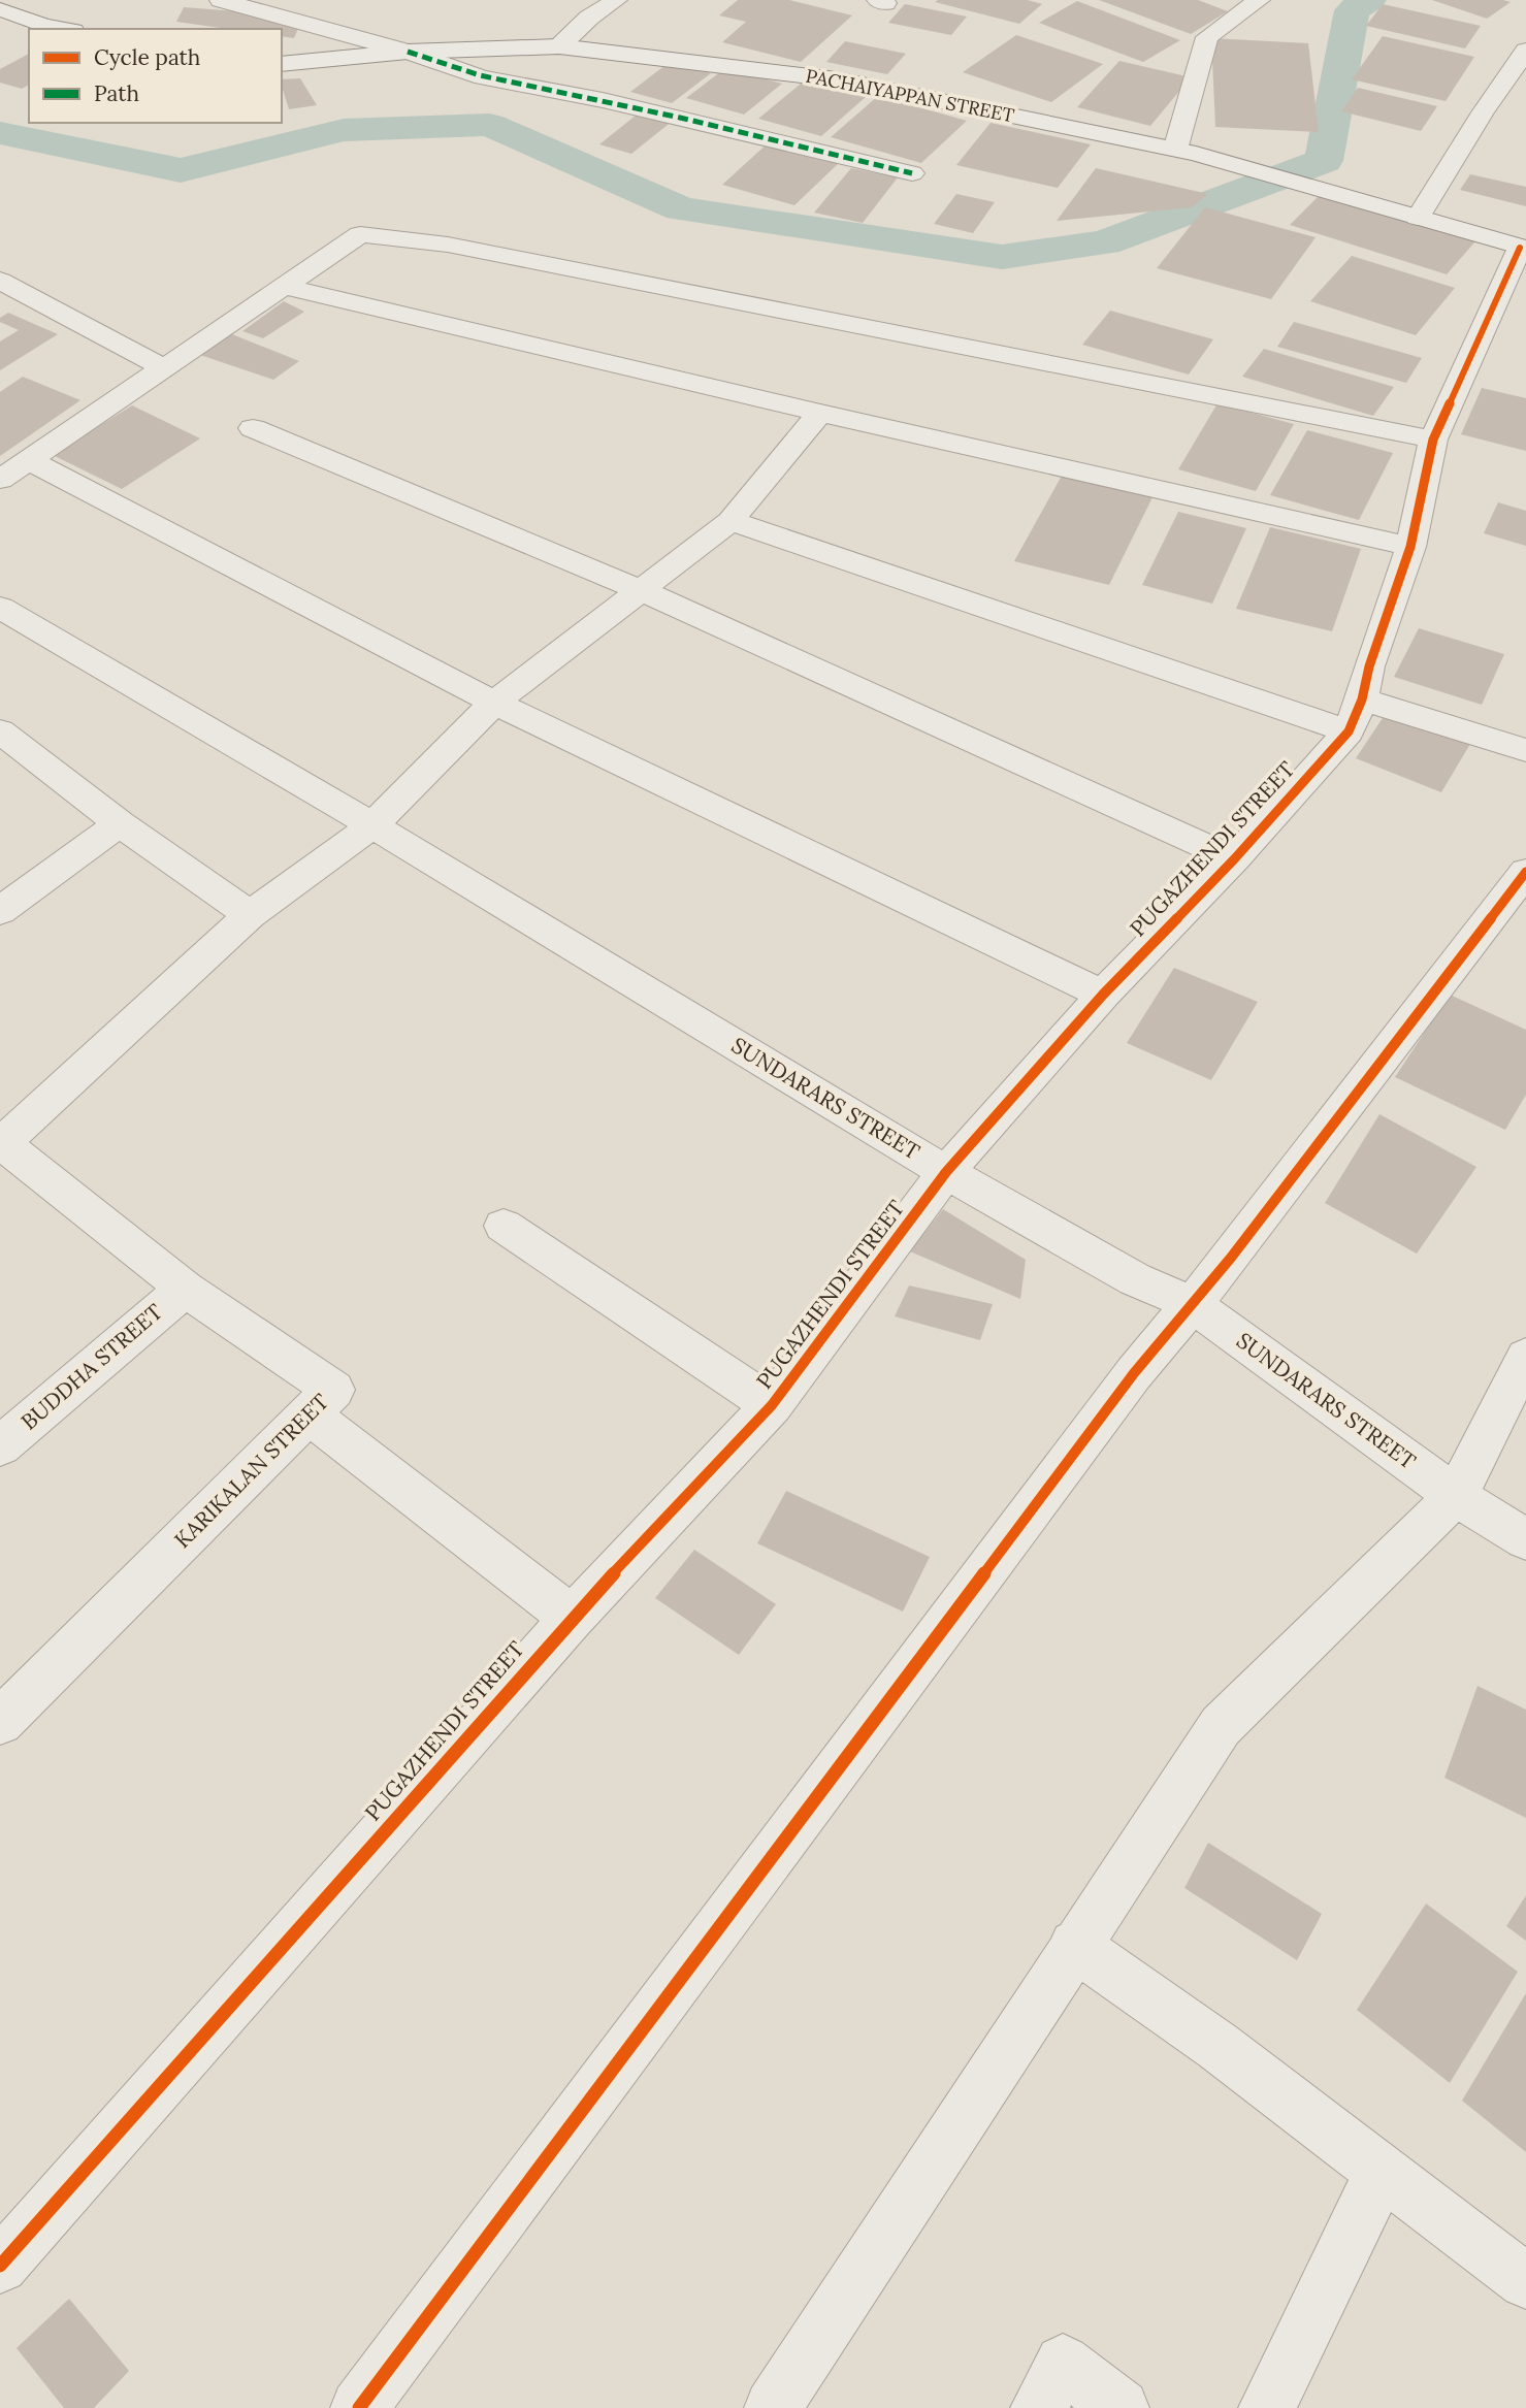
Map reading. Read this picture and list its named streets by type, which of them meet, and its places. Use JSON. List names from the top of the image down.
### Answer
{
  "streets": {
    "street": [
      "PACHAIYAPPAN STREET",
      "PUGAZHENDI STREET",
      "SUNDARARS STREET",
      "BUDDHA STREET",
      "KARIKALAN STREET"
    ]
  },
  "crossings": [
    ["PACHAIYAPPAN STREET", "PUGAZHENDI STREET"],
    ["PUGAZHENDI STREET", "SUNDARARS STREET"],
    ["BUDDHA STREET", "KARIKALAN STREET"]
  ],
  "legend": ["Cycle path", "Path"]
}
